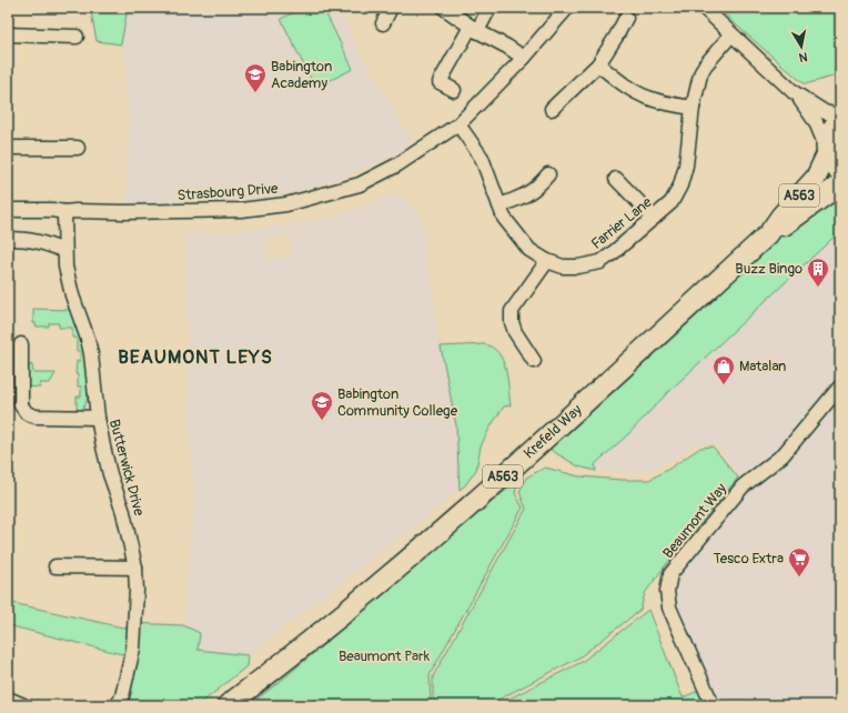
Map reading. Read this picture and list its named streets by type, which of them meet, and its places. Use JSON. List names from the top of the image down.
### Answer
{
  "streets": {
    "highway": ["A563", "Krefeld Way"],
    "street": [
      "Strasbourg Drive",
      "Farrier Lane",
      "Butterwick Drive",
      "Beaumont Way"
    ]
  },
  "crossings": [
    ["Strasbourg Drive", "Farrier Lane"],
    ["Strasbourg Drive", "Butterwick Drive"]
  ],
  "districts": ["BEAUMONT LEYS"],
  "parks": ["Beaumont Park"],
  "places": {
    "school or university": ["Babington Academy", "Babington Community College"],
    "building": ["Buzz Bingo"],
    "shop": ["Matalan"],
    "supermarket": ["Tesco Extra"]
  },
  "north": "bottom"
}
